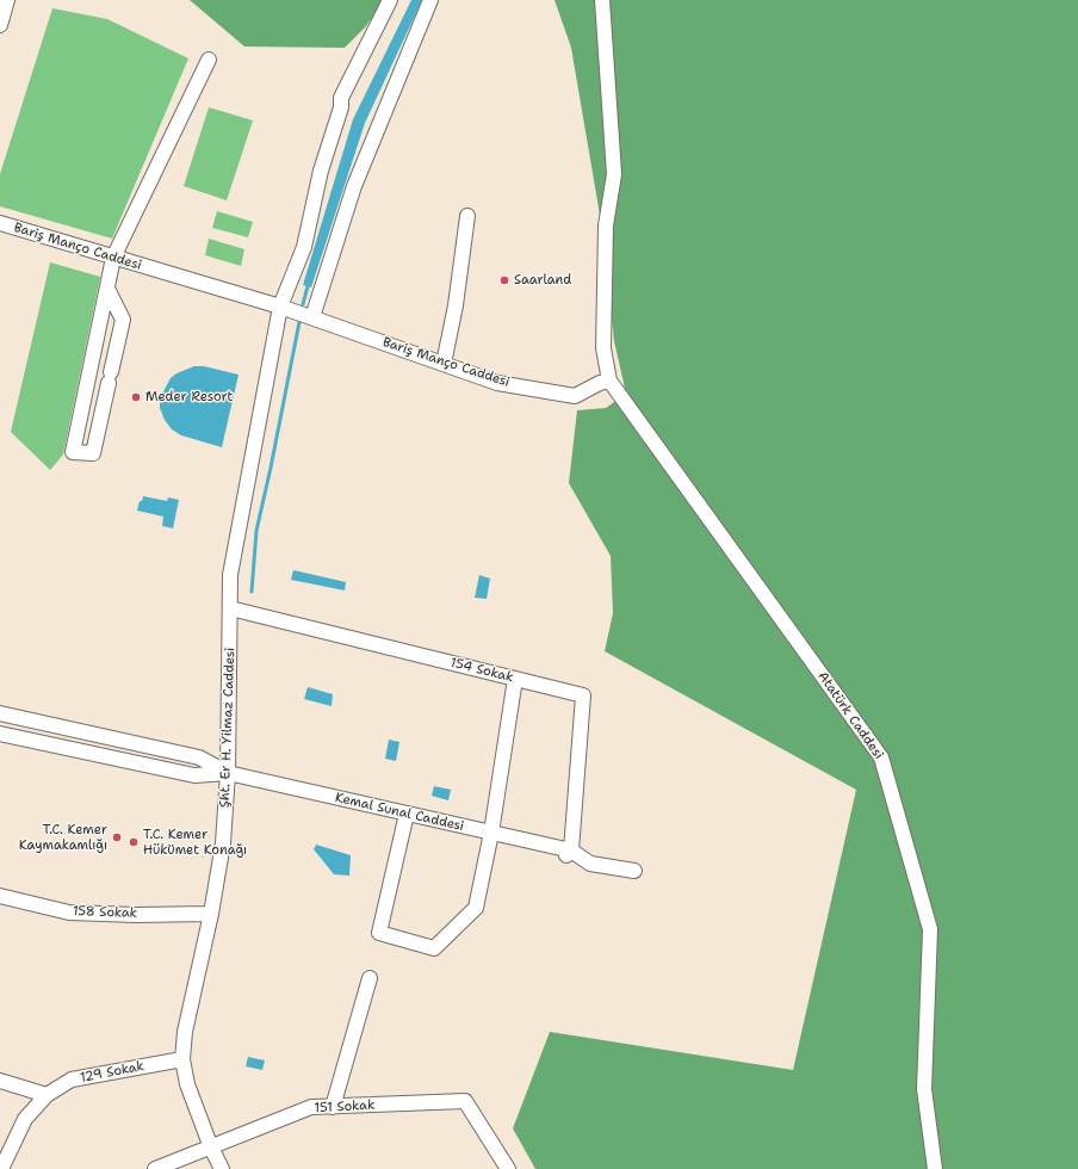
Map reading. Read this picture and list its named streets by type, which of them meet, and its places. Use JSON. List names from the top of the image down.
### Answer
{
  "streets": {
    "street": [
      "Bariş Manço Caddesi",
      "154 Sokak",
      "Atatürk Caddesi",
      "Şht. Er H. Yilmaz Caddesi",
      "Kemal Sunal Caddesi",
      "158 Sokak",
      "129 Sokak",
      "151 Sokak"
    ]
  },
  "crossings": [
    ["Bariş Manço Caddesi", "Atatürk Caddesi"],
    ["Bariş Manço Caddesi", "Şht. Er H. Yilmaz Caddesi"],
    ["154 Sokak", "Şht. Er H. Yilmaz Caddesi"],
    ["154 Sokak", "Kemal Sunal Caddesi"],
    ["Şht. Er H. Yilmaz Caddesi", "Kemal Sunal Caddesi"],
    ["Şht. Er H. Yilmaz Caddesi", "158 Sokak"],
    ["Şht. Er H. Yilmaz Caddesi", "129 Sokak"],
    ["Şht. Er H. Yilmaz Caddesi", "151 Sokak"]
  ],
  "places": [
    "Saarland",
    "Meder Resort",
    "T.C. Kemer Kaymakamlığı",
    "T.C. Kemer Hükümet Konağı"
  ]
}
